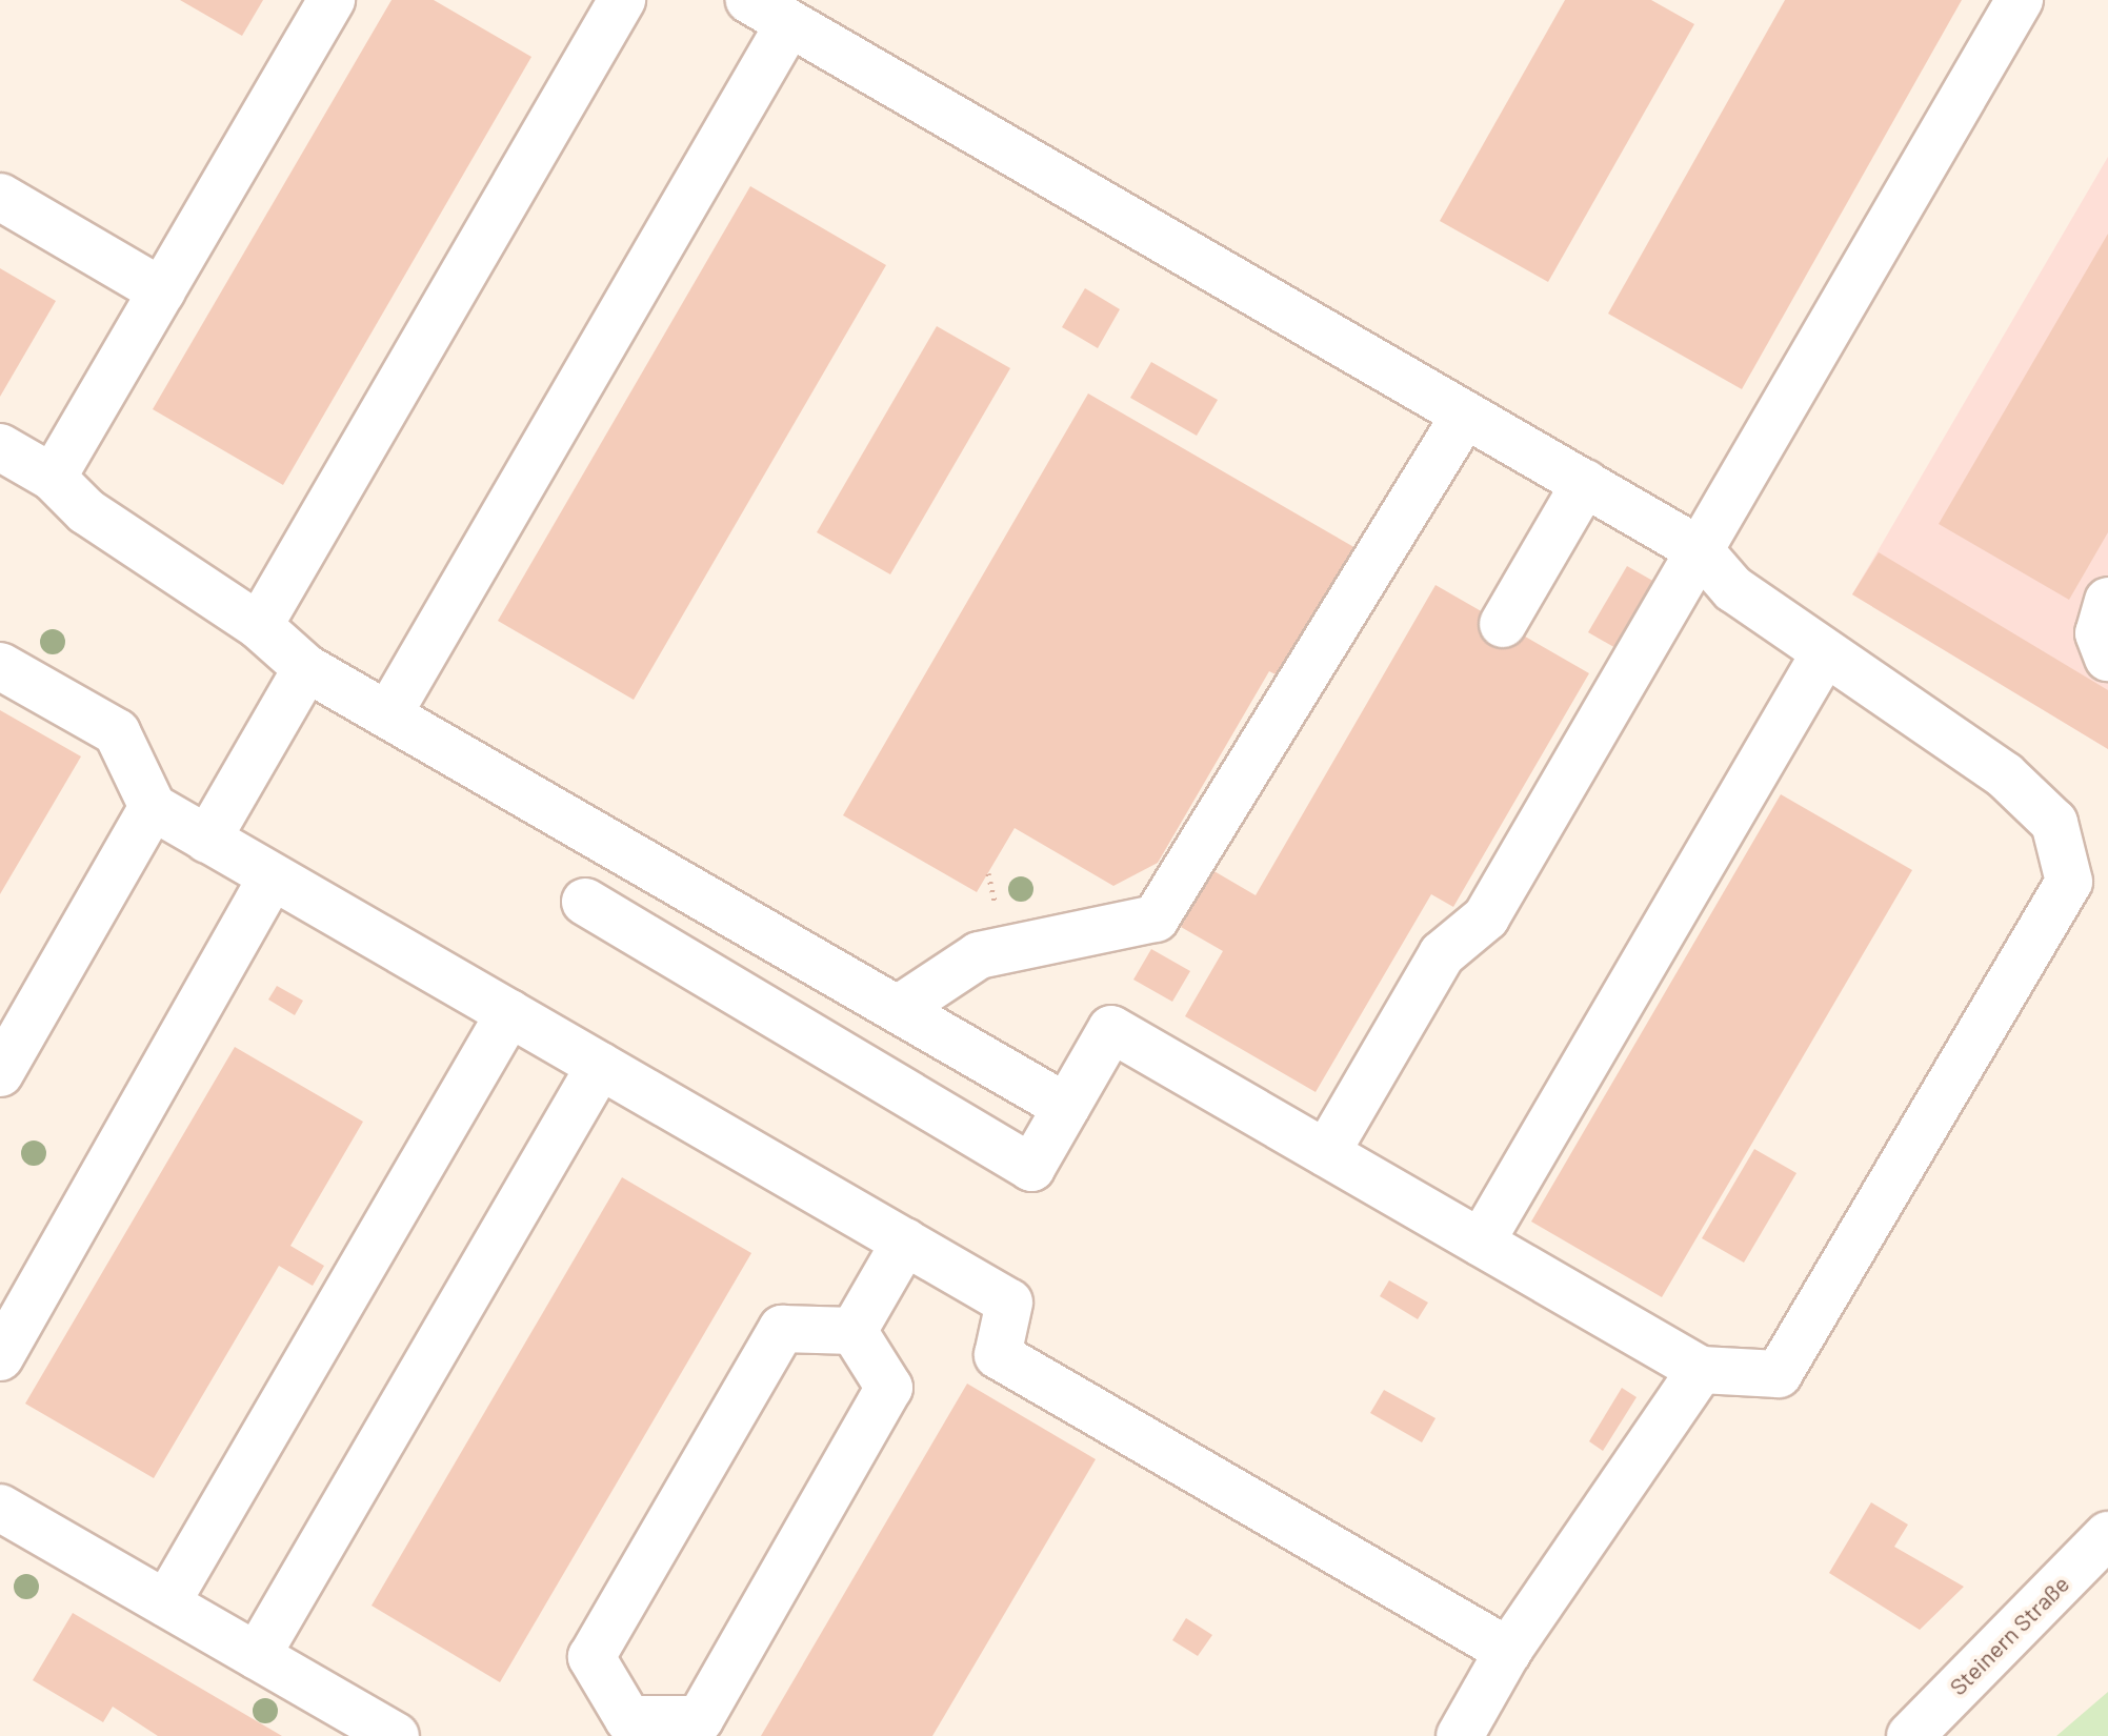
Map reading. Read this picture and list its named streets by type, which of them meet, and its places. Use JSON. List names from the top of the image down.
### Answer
{
  "streets": {
    "street": ["Steinern Straße"]
  }
}
